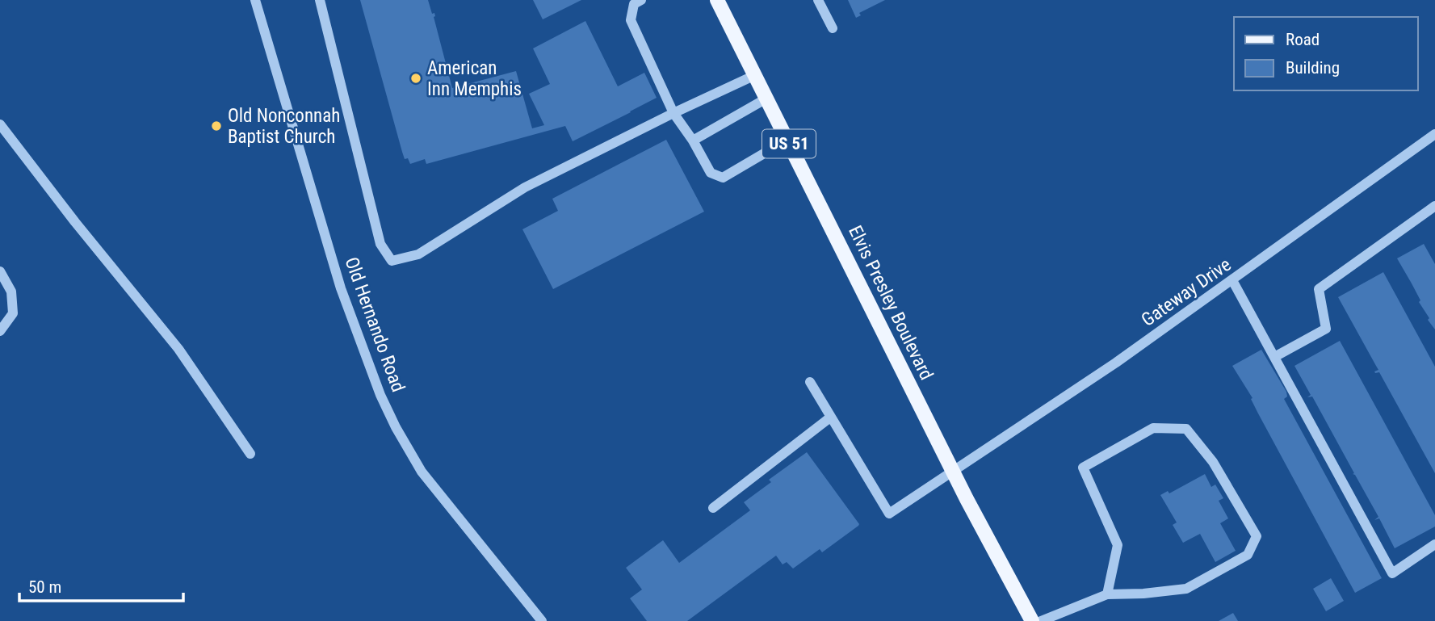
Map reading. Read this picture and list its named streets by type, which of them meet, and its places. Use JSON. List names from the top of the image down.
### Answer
{
  "streets": {
    "main road": ["US 51", "Elvis Presley Boulevard"],
    "street": ["Gateway Drive", "Old Hernando Road"]
  },
  "crossings": [
    ["Gateway Drive", "Elvis Presley Boulevard"]
  ],
  "places": ["American Inn Memphis", "Old Nonconnah Baptist Church"],
  "legend": ["Road", "Building"],
  "scale_bar": "50 m"
}
